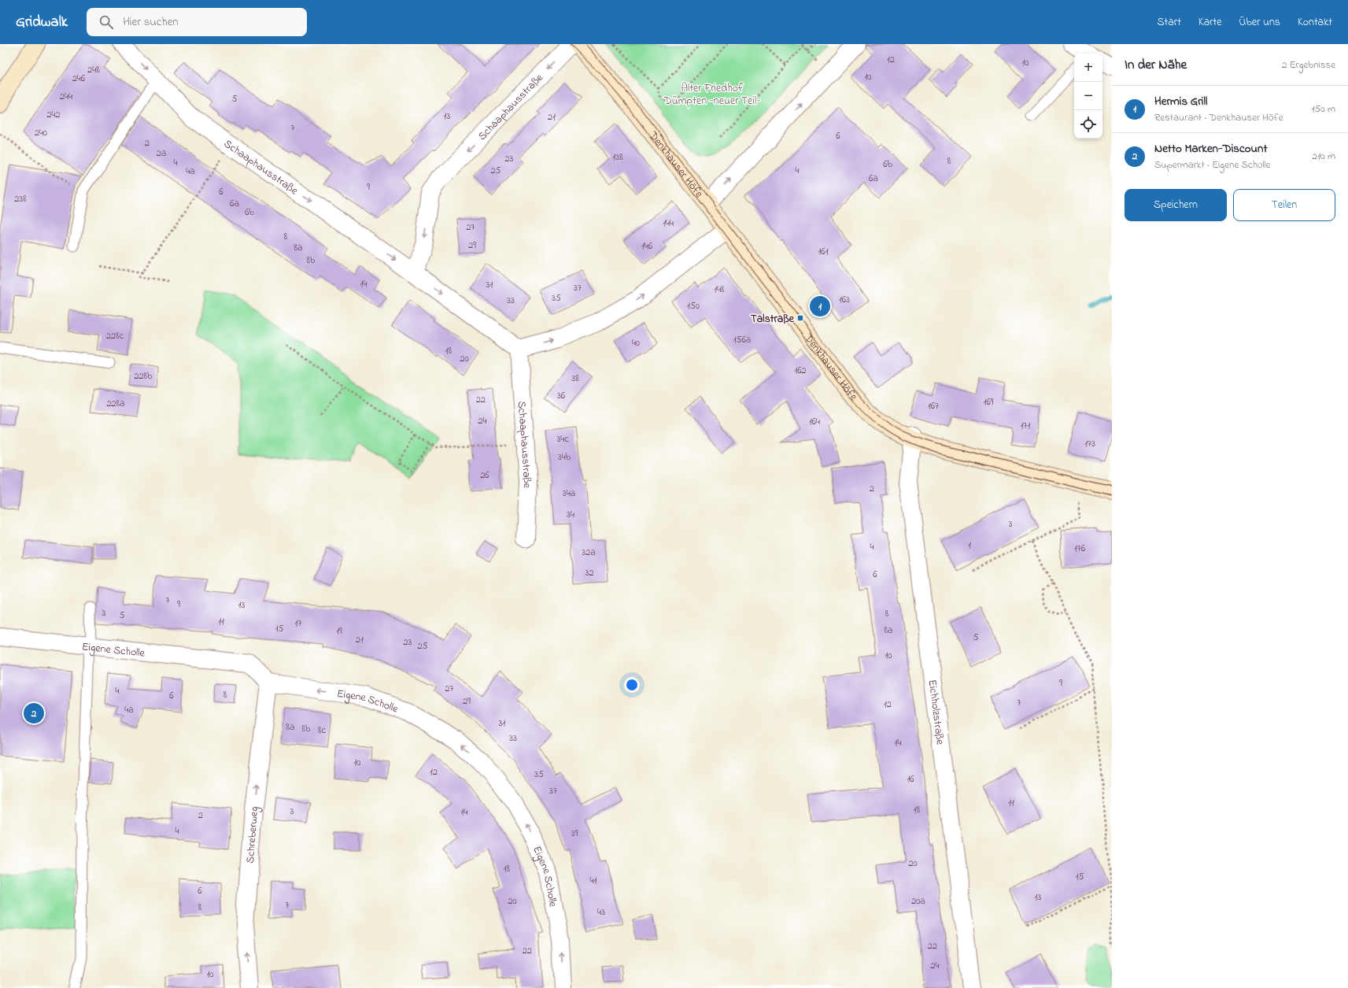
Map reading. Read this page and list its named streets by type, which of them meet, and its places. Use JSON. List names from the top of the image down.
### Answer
{
  "streets": {
    "street": [
      "Schaaphausstraße",
      "Denkhauser Höfe",
      "Eigene Scholle",
      "Eichholzstraße",
      "Schreberweg"
    ]
  },
  "crossings": [
    ["Denkhauser Höfe", "Eichholzstraße"],
    ["Eigene Scholle", "Schreberweg"]
  ],
  "one_way": ["Eigene Scholle", "Schreberweg"],
  "parks": ["Alter Friedhof Dümpten -neuer Teil-"],
  "places": {
    "transit": ["Talstraße"]
  },
  "house_numbers": [
    "12",
    "10",
    "248",
    "10",
    "246",
    "244",
    "5",
    "242",
    "13",
    "21",
    "7",
    "240",
    "6",
    "2",
    "2a",
    "138",
    "23",
    "8",
    "4",
    "6b",
    "25",
    "4",
    "4a",
    "6a",
    "9",
    "6",
    "238",
    "6a",
    "6b",
    "144",
    "27",
    "8",
    "29",
    "146",
    "8a",
    "161",
    "8b",
    "14",
    "31",
    "37",
    "148",
    "35",
    "163",
    "33",
    "150",
    "228c",
    "156a",
    "40",
    "18",
    "20",
    "162",
    "228b",
    "38",
    "36",
    "22",
    "169",
    "228a",
    "167",
    "24",
    "164",
    "171",
    "34c",
    "173",
    "34b",
    "26",
    "2",
    "34a",
    "34",
    "3",
    "1",
    "4",
    "176",
    "32a",
    "32",
    "6",
    "7",
    "9",
    "13",
    "3",
    "8",
    "5",
    "11",
    "17",
    "15",
    "8a",
    "19",
    "5",
    "21",
    "23",
    "25",
    "10",
    "9",
    "27",
    "4",
    "8",
    "6",
    "29",
    "7",
    "12",
    "4a",
    "31",
    "8a",
    "8b",
    "8c",
    "33",
    "14",
    "10",
    "12",
    "35",
    "16",
    "37",
    "11",
    "18",
    "3",
    "14",
    "2",
    "4",
    "39",
    "20",
    "18",
    "15",
    "41",
    "6",
    "13",
    "20",
    "20a",
    "7",
    "8",
    "43",
    "22",
    "22",
    "24",
    "10"
  ],
  "page": {
    "header": "Gridwalk",
    "search": "Hier suchen",
    "nav": [
      "Start",
      "Karte",
      "Über uns",
      "Kontakt"
    ],
    "heading": ["In der Nähe", "2 Ergebnisse"],
    "map_buttons": ["+", "−"],
    "list": [
      {
        "mark": "1",
        "name": "Hermis Grill",
        "note": "Restaurant · Denkhauser Höfe",
        "value": "150 m"
      },
      {
        "mark": "2",
        "name": "Netto Marken-Discount",
        "note": "Supermarkt · Eigene Scholle",
        "value": "210 m"
      }
    ],
    "buttons": ["Speichern", "Teilen"],
    "pins": ["1", "2"]
  }
}
